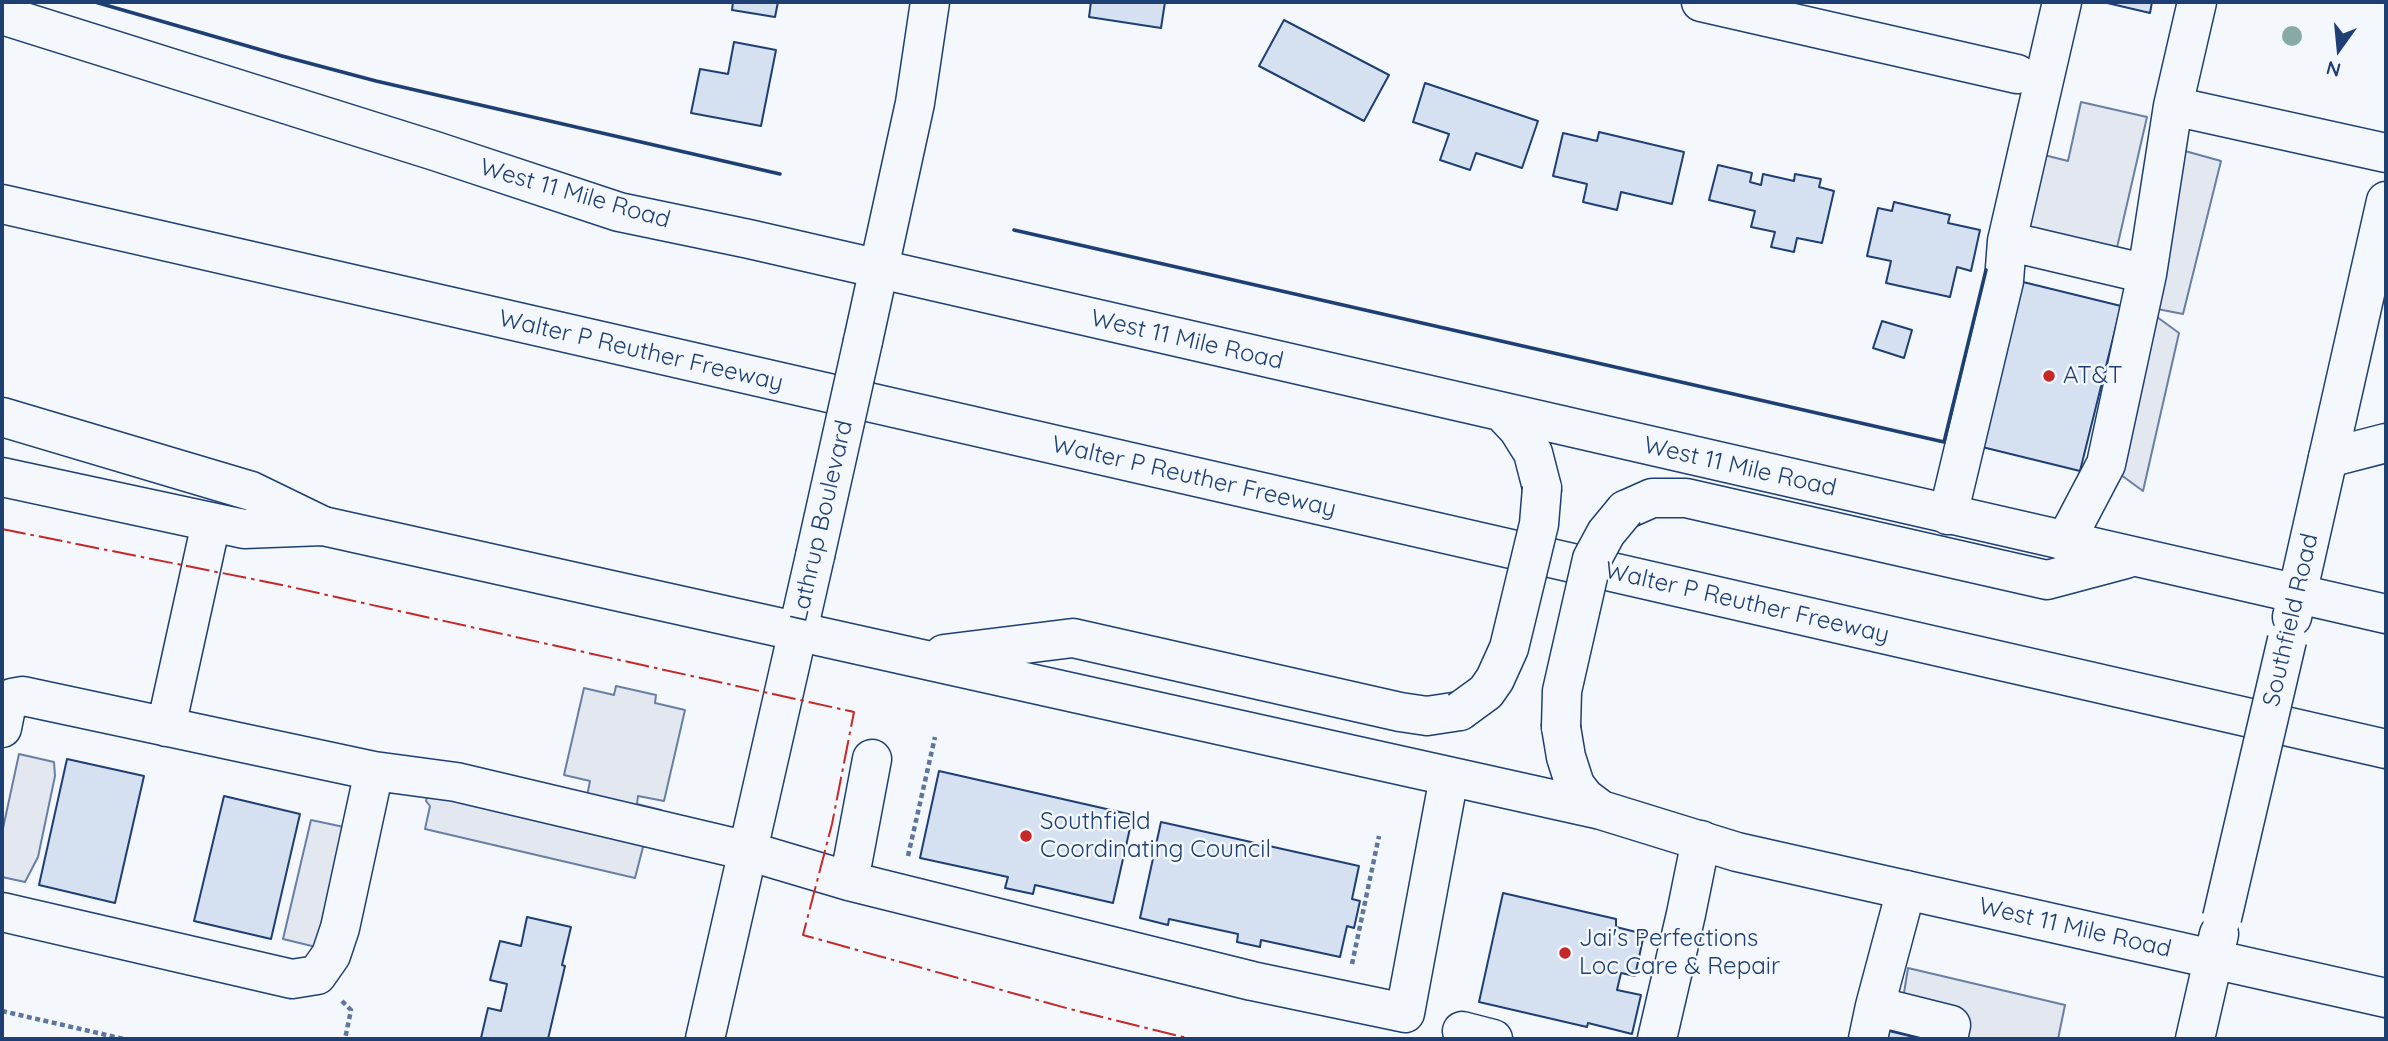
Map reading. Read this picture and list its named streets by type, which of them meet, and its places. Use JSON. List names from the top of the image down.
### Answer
{
  "streets": {
    "main road": [
      "West 11 Mile Road",
      "Walter P Reuther Freeway",
      "Lathrup Boulevard",
      "Southfield Road"
    ]
  },
  "crossings": [
    ["West 11 Mile Road", "Lathrup Boulevard"],
    ["West 11 Mile Road", "Southfield Road"]
  ],
  "places": ["AT&T", "Southfield Coordinating Council", "Jai's Perfections Loc Care & Repair"],
  "north": "bottom"
}
